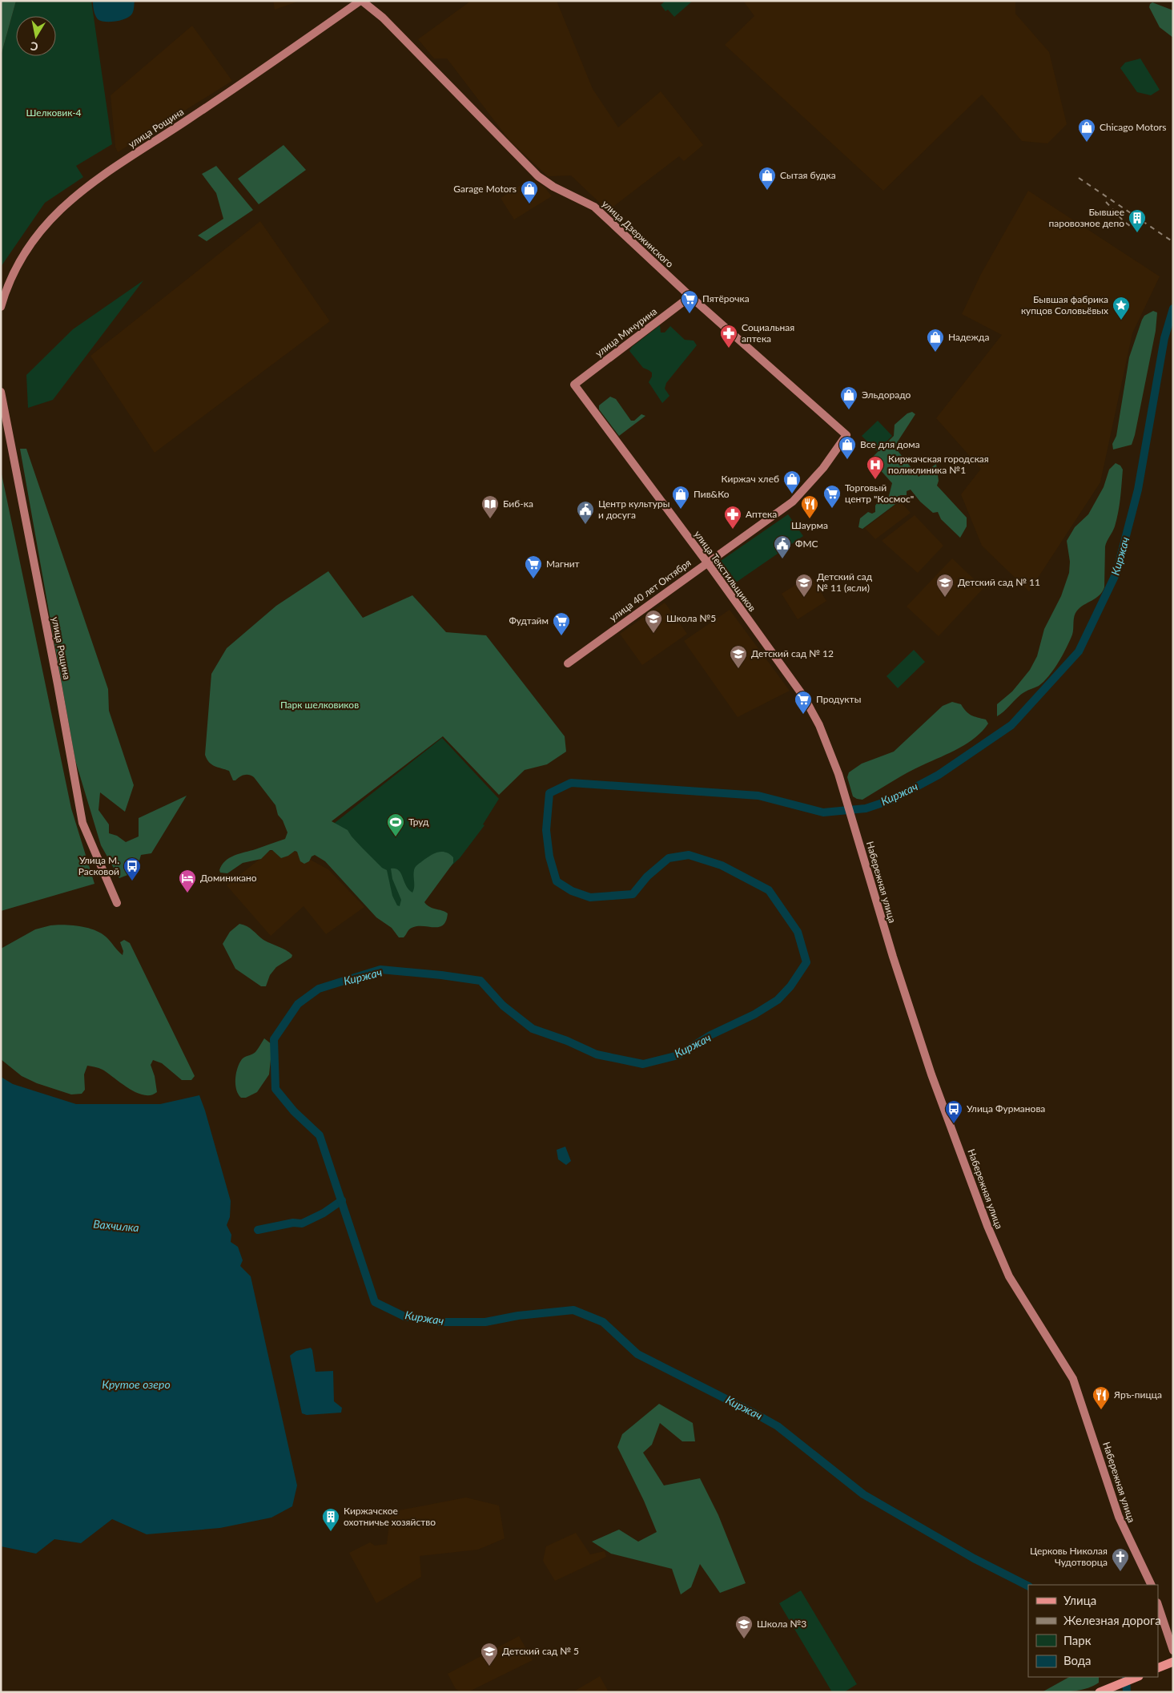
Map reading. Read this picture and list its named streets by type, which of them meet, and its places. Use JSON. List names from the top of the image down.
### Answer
{
  "streets": {
    "street": [
      "улица Рощина",
      "улица Дзержинского",
      "улица Мичурина",
      "улица Текстильщиков",
      "улица 40 лет Октября",
      "Набережная улица"
    ]
  },
  "crossings": [
    ["улица Рощина", "улица Дзержинского"],
    ["улица Дзержинского", "улица Мичурина"],
    ["улица Дзержинского", "улица 40 лет Октября"],
    ["улица Мичурина", "улица Текстильщиков"],
    ["улица Текстильщиков", "улица 40 лет Октября"],
    ["улица Текстильщиков", "Набережная улица"]
  ],
  "water": ["Киржач", "Вахчилка", "Крутое озеро"],
  "parks": ["Шелковик-4", "Парк шелковиков"],
  "places": {
    "shop": [
      "Chicago Motors",
      "Сытая будка",
      "Garage Motors",
      "Надежда",
      "Эльдорадо",
      "Все для дома",
      "Киржач хлеб",
      "Пив&Ко"
    ],
    "building": ["Бывшее паровозное депо", "Киржачское охотничье хозяйство"],
    "supermarket": [
      "Пятёрочка",
      "Торговый центр \"Космос\"",
      "Магнит",
      "Фудтайм",
      "Продукты"
    ],
    "place": ["Бывшая фабрика купцов Соловьёвых"],
    "pharmacy": ["Социальная аптека", "Аптека"],
    "hospital": ["Киржачская городская поликлиника №1"],
    "library": ["Биб-ка"],
    "restaurant": ["Шаурма", "Яръ-пицца"],
    "public building": ["Центр культуры и досуга", "ФМС"],
    "school or university": [
      "Детский сад № 11 (ясли)",
      "Детский сад № 11",
      "Школа №5",
      "Детский сад № 12",
      "Школа №3",
      "Детский сад № 5"
    ],
    "sports": ["Труд"],
    "bus stop": ["Улица М. Расковой", "Улица Фурманова"],
    "hotel": ["Доминикано"],
    "church": ["Церковь Николая Чудотворца"]
  },
  "legend": [
    "Улица",
    "Железная дорога",
    "Парк",
    "Вода"
  ],
  "north": "bottom"
}
